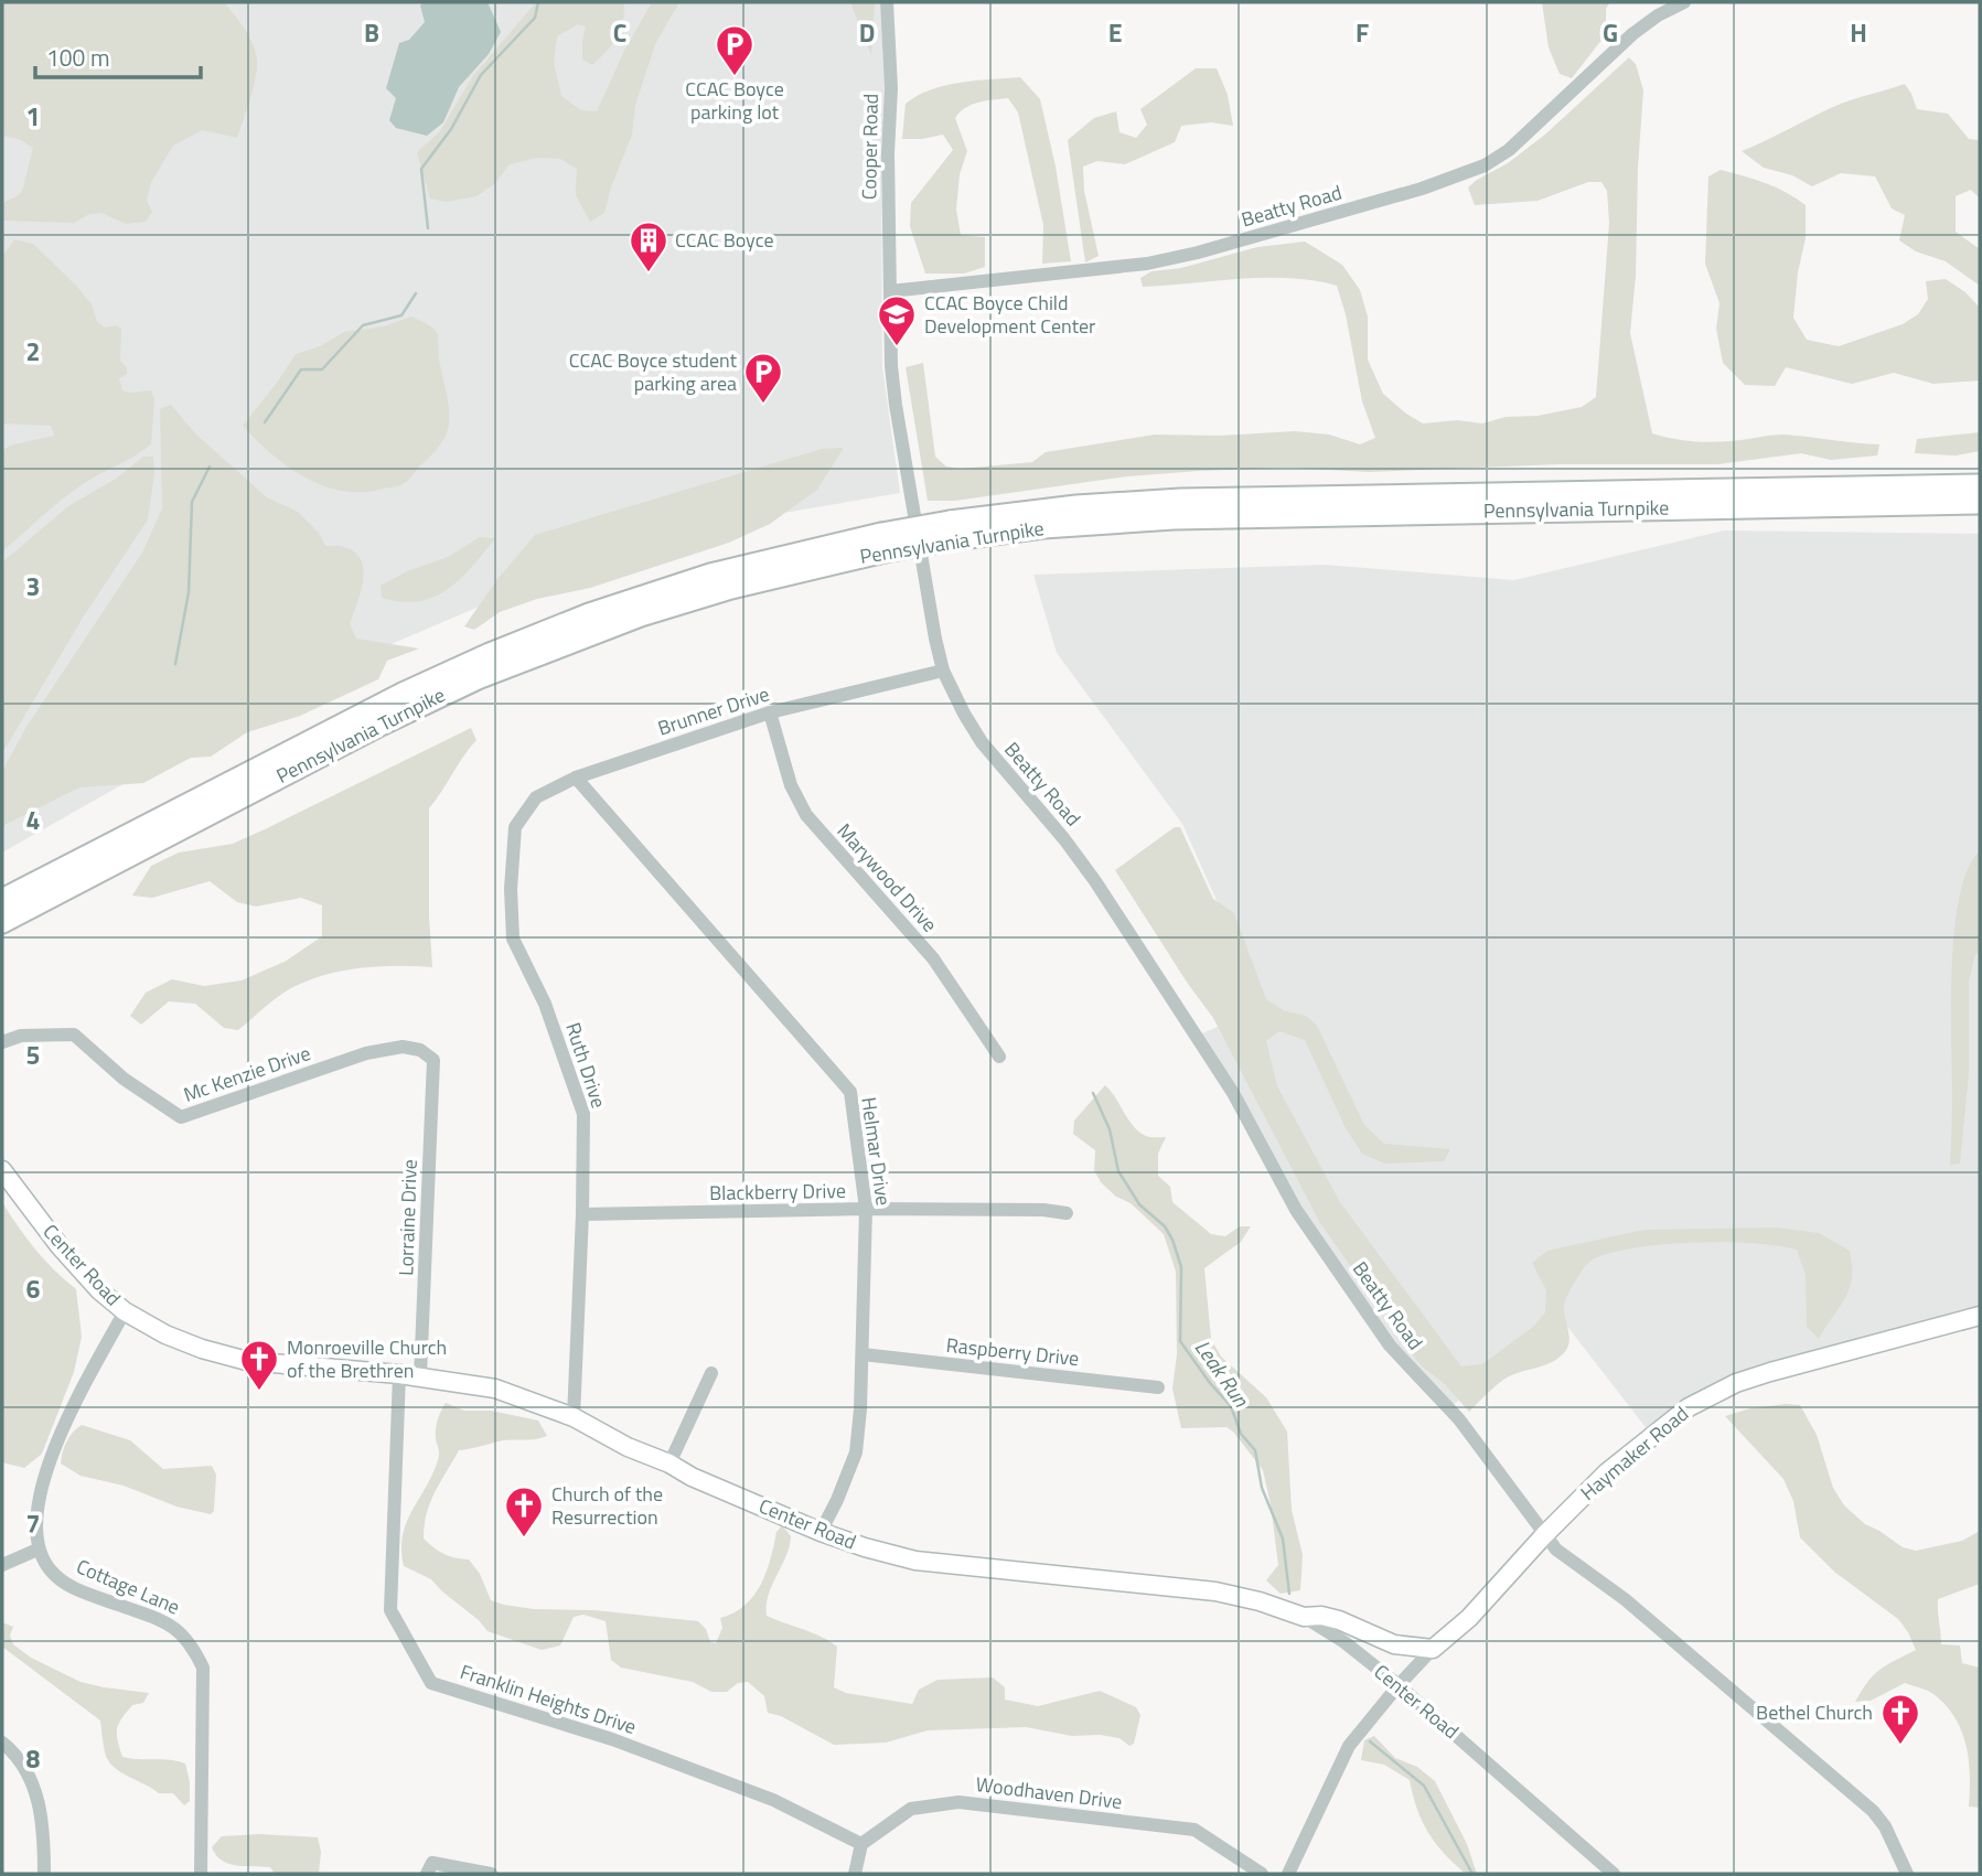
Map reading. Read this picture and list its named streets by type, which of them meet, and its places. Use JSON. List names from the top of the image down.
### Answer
{
  "streets": {
    "highway": ["Pennsylvania Turnpike"],
    "main road": ["Center Road", "Haymaker Road"],
    "street": [
      "Cooper Road",
      "Beatty Road",
      "Brunner Drive",
      "Marywood Drive",
      "Ruth Drive",
      "Mc Kenzie Drive",
      "Helmar Drive",
      "Blackberry Drive",
      "Lorraine Drive",
      "Raspberry Drive",
      "Cottage Lane",
      "Franklin Heights Drive",
      "Woodhaven Drive"
    ]
  },
  "crossings": [
    ["Cooper Road", "Beatty Road"],
    ["Beatty Road", "Brunner Drive"],
    ["Beatty Road", "Haymaker Road"],
    ["Brunner Drive", "Marywood Drive"],
    ["Brunner Drive", "Ruth Drive"],
    ["Brunner Drive", "Helmar Drive"],
    ["Ruth Drive", "Blackberry Drive"],
    ["Ruth Drive", "Center Road"],
    ["Mc Kenzie Drive", "Lorraine Drive"],
    ["Helmar Drive", "Blackberry Drive"],
    ["Helmar Drive", "Center Road"],
    ["Helmar Drive", "Raspberry Drive"],
    ["Lorraine Drive", "Center Road"],
    ["Center Road", "Haymaker Road"],
    ["Center Road", "Franklin Heights Drive"],
    ["Franklin Heights Drive", "Woodhaven Drive"]
  ],
  "water": ["Leak Run"],
  "places": {
    "parking": ["CCAC Boyce parking lot", "CCAC Boyce student parking area"],
    "building": ["CCAC Boyce"],
    "school or university": ["CCAC Boyce Child Development Center"],
    "church": ["Monroeville Church of the Brethren", "Church of the Resurrection", "Bethel Church"]
  },
  "scale_bar": "100 m",
  "grid": {
    "columns": [
      "B",
      "C",
      "D",
      "E",
      "F",
      "G",
      "H"
    ],
    "rows": [
      "1",
      "2",
      "3",
      "4",
      "5",
      "6",
      "7",
      "8"
    ]
  }
}
